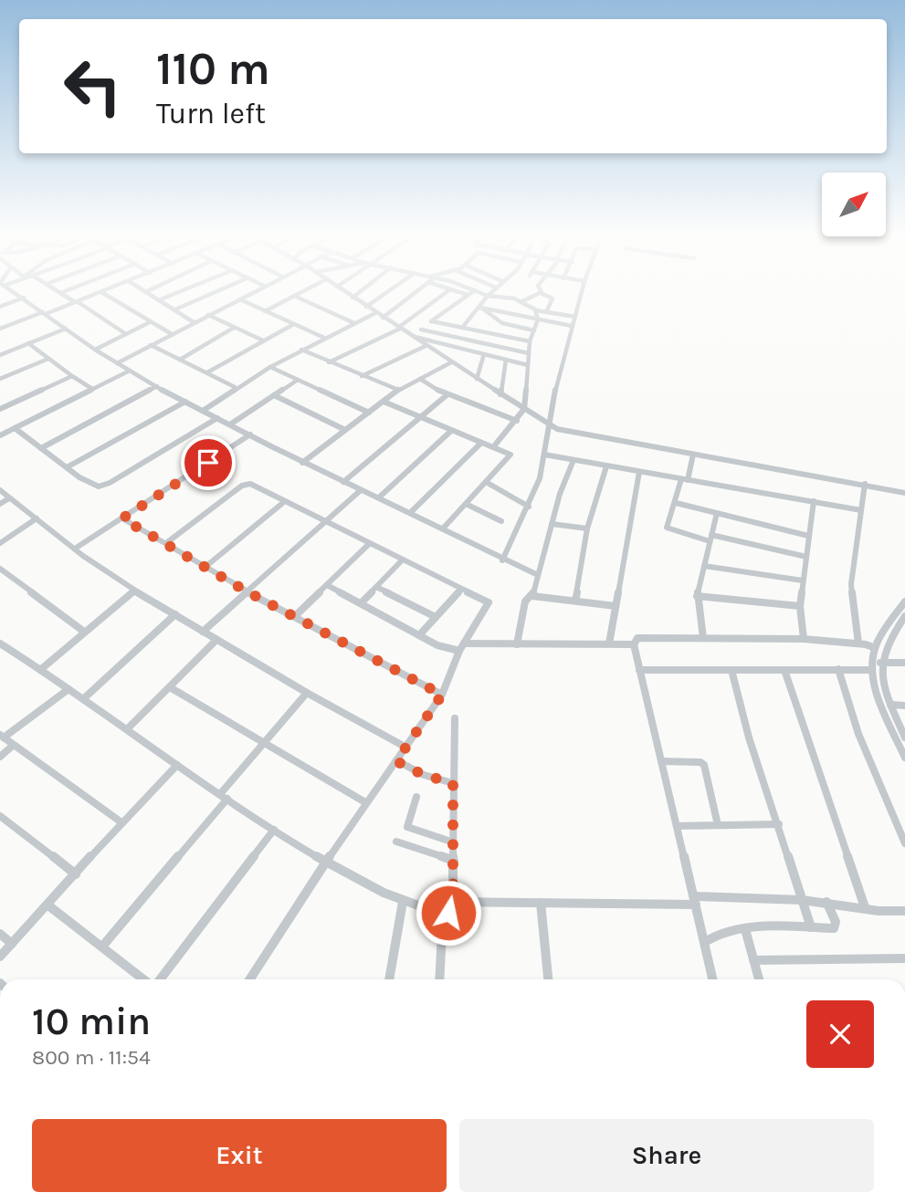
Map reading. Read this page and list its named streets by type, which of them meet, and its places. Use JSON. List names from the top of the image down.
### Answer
{
  "north": "top right",
  "page": {
    "turn": ["110 m", "Turn left"],
    "heading": ["10 min", "800 m · 11:54"],
    "buttons": ["Exit", "Share"]
  }
}
